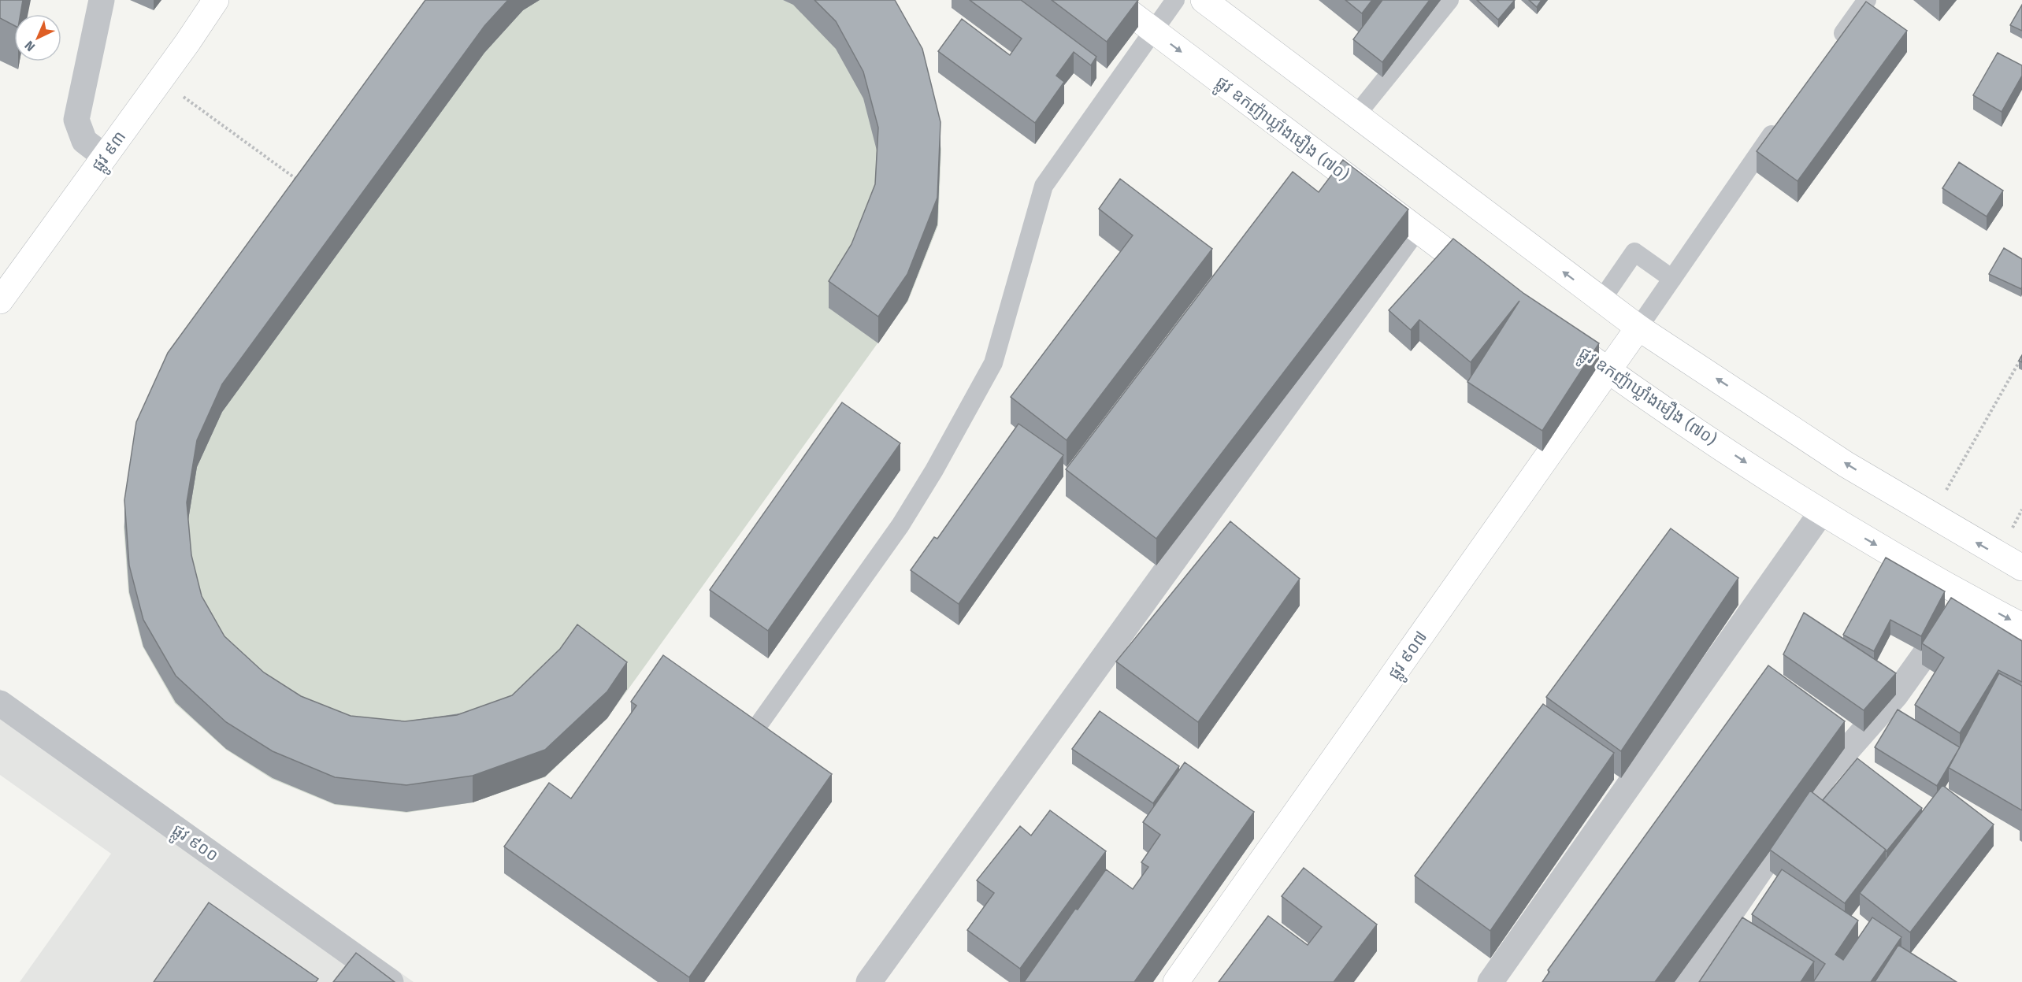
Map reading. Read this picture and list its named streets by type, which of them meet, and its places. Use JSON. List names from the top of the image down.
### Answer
{
  "streets": {
    "main road": ["ផ្លូវ ឧកញ៉ាឃ្លាំងមឿង (៧០)", "ផ្លូវ ៩៣", "ផ្លូវ ៩០៧"],
    "street": ["ផ្លូវ ៩០០"]
  },
  "crossings": [
    ["ផ្លូវ ឧកញ៉ាឃ្លាំងមឿង (៧០)", "ផ្លូវ ៩០៧"]
  ],
  "north": "bottom left"
}
